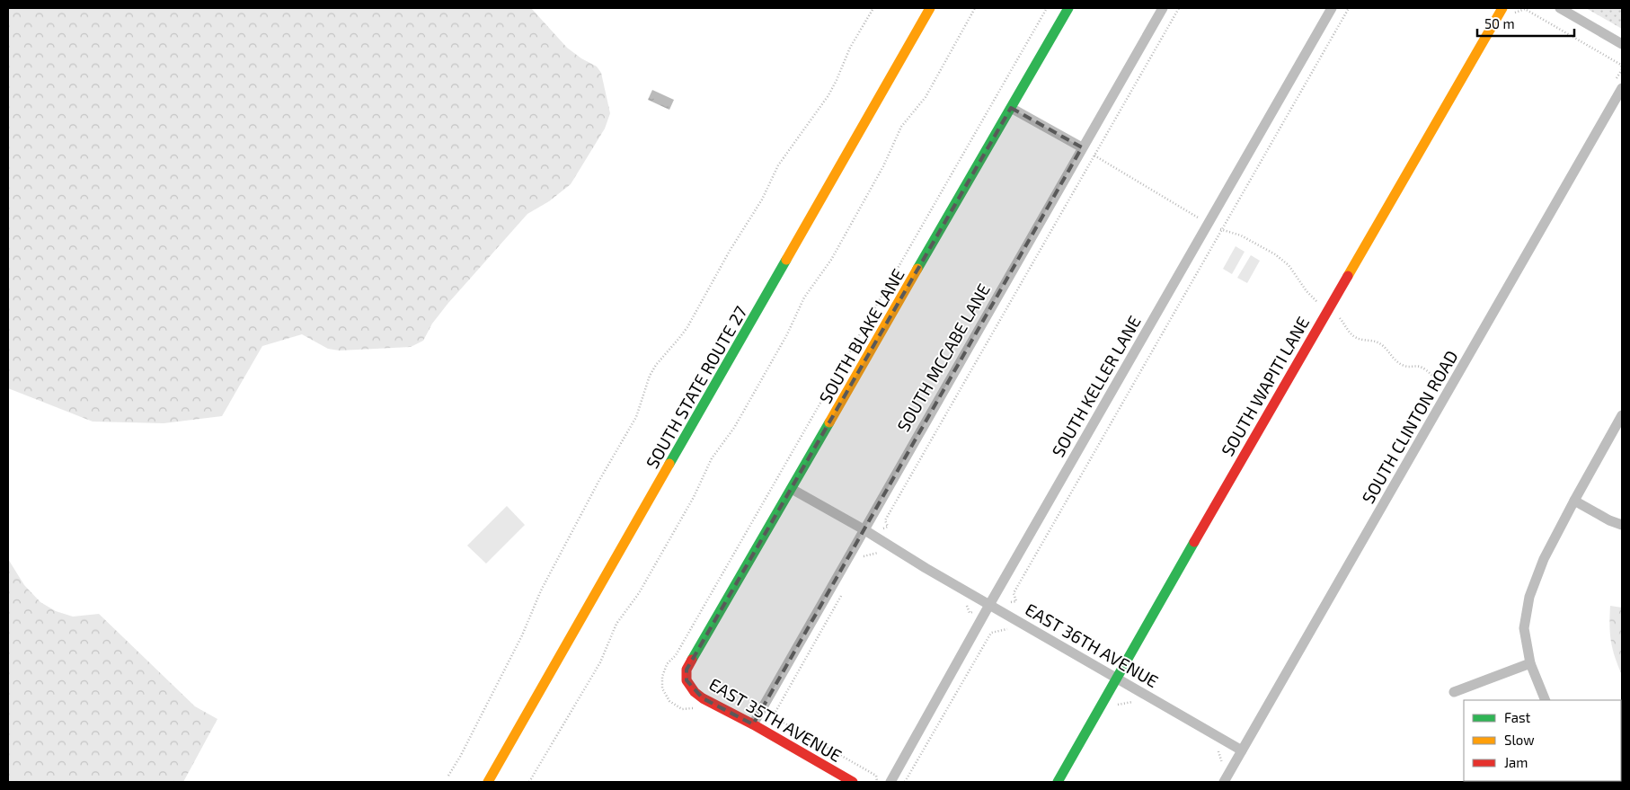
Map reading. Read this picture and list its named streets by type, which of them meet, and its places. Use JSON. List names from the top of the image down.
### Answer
{
  "streets": {
    "street": [
      "SOUTH BLAKE LANE",
      "SOUTH MCCABE LANE",
      "SOUTH KELLER LANE",
      "SOUTH WAPITI LANE",
      "SOUTH STATE ROUTE 27",
      "SOUTH CLINTON ROAD",
      "EAST 36TH AVENUE",
      "EAST 35TH AVENUE"
    ]
  },
  "crossings": [
    ["SOUTH BLAKE LANE", "EAST 36TH AVENUE"],
    ["SOUTH BLAKE LANE", "EAST 35TH AVENUE"],
    ["SOUTH MCCABE LANE", "EAST 36TH AVENUE"],
    ["SOUTH MCCABE LANE", "EAST 35TH AVENUE"],
    ["SOUTH KELLER LANE", "EAST 36TH AVENUE"],
    ["SOUTH WAPITI LANE", "EAST 36TH AVENUE"],
    ["SOUTH CLINTON ROAD", "EAST 36TH AVENUE"]
  ],
  "legend": ["Fast", "Slow", "Jam"],
  "scale_bar": "50 m"
}
